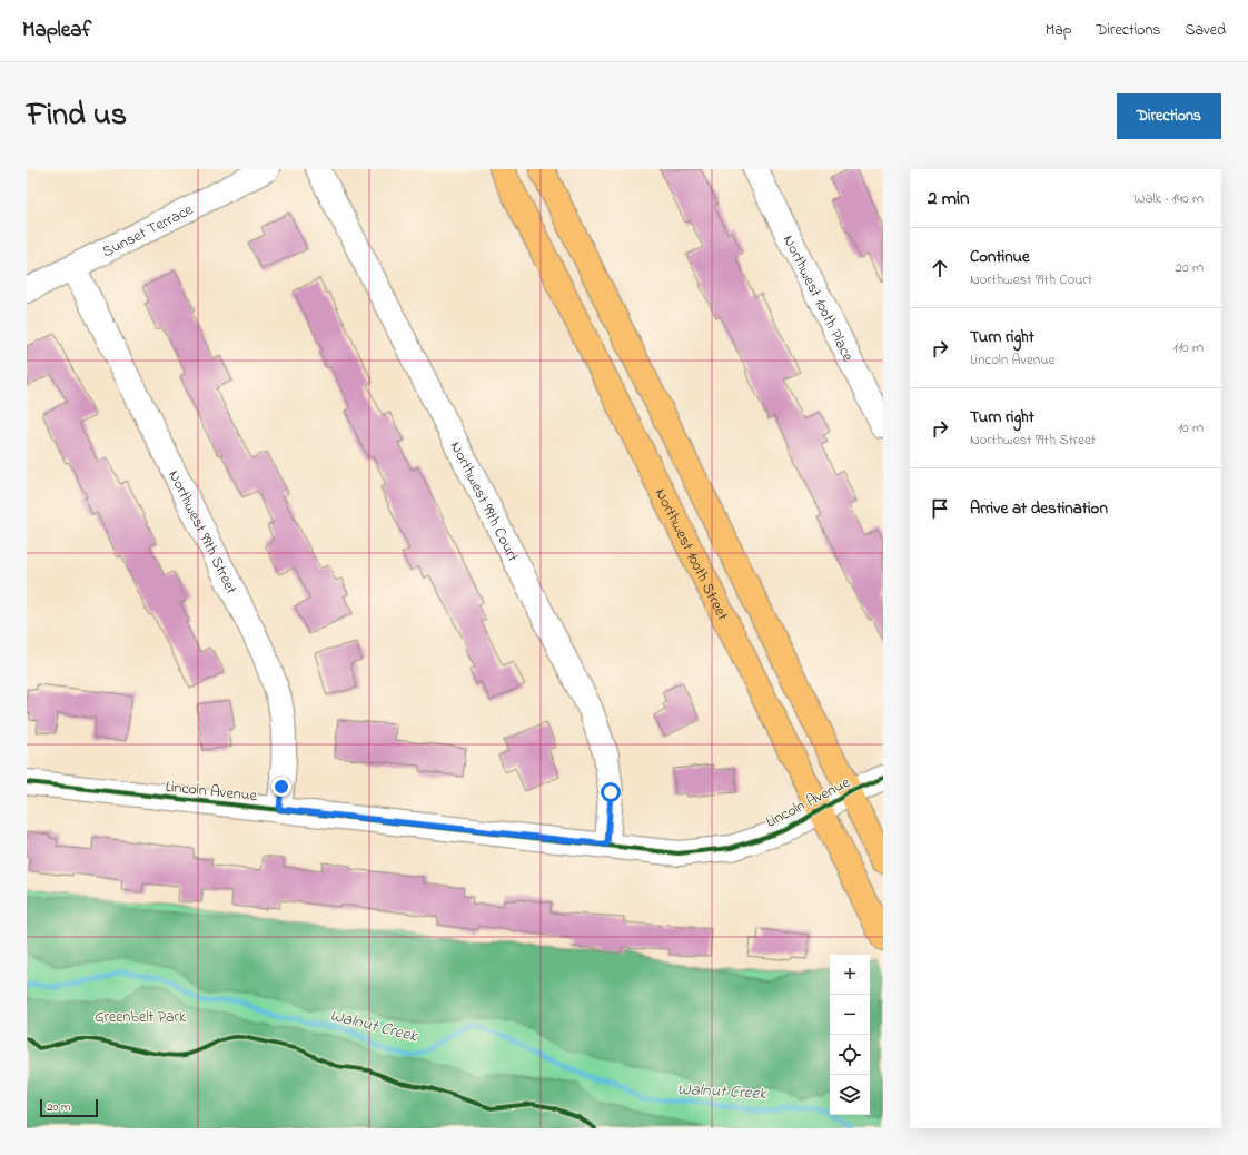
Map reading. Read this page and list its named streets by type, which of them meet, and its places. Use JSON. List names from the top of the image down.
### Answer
{
  "streets": {
    "main road": ["Northwest 100th Street"],
    "street": [
      "Sunset Terrace",
      "Northwest 100th Place",
      "Northwest 99th Court",
      "Northwest 99th Street",
      "Lincoln Avenue"
    ]
  },
  "crossings": [
    ["Sunset Terrace", "Northwest 99th Street"],
    ["Northwest 99th Court", "Lincoln Avenue"],
    ["Northwest 99th Street", "Lincoln Avenue"],
    ["Northwest 100th Street", "Lincoln Avenue"]
  ],
  "water": ["Walnut Creek"],
  "parks": ["Greenbelt Park"],
  "scale_bar": "20 m",
  "page": {
    "header": "Mapleaf",
    "nav": ["Map", "Directions", "Saved"],
    "title": "Find us",
    "buttons": "Directions",
    "heading": ["2 min", "Walk · 140 m"],
    "list": [
      ["Continue", "Northwest 99th Court", "20 m"],
      ["Turn right", "Lincoln Avenue", "110 m"],
      ["Turn right", "Northwest 99th Street", "10 m"],
      "Arrive at destination"
    ],
    "map_buttons": ["+", "−"],
    "scale": "20 m"
  }
}
